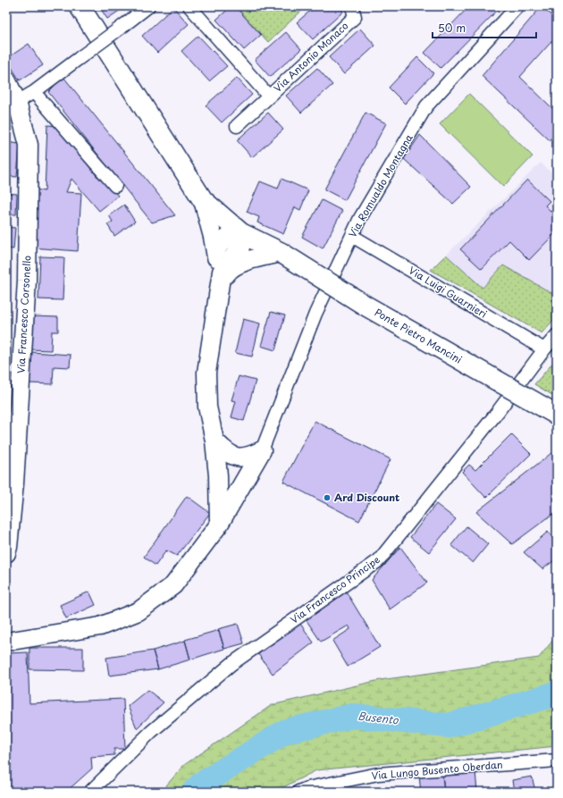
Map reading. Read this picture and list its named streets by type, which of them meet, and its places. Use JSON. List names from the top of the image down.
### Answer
{
  "streets": {
    "main road": ["Via Francesco Corsonello", "Ponte Pietro Mancini"],
    "street": [
      "Via Antonio Monaco",
      "Via Romualdo Montagna",
      "Via Luigi Guarnieri",
      "Via Francesco Principe",
      "Via Lungo Busento Oberdan"
    ]
  },
  "crossings": [
    ["Via Romualdo Montagna", "Via Luigi Guarnieri"],
    ["Via Luigi Guarnieri", "Via Francesco Principe"]
  ],
  "water": ["Busento"],
  "places": ["Ard Discount"],
  "scale_bar": "50 m"
}
